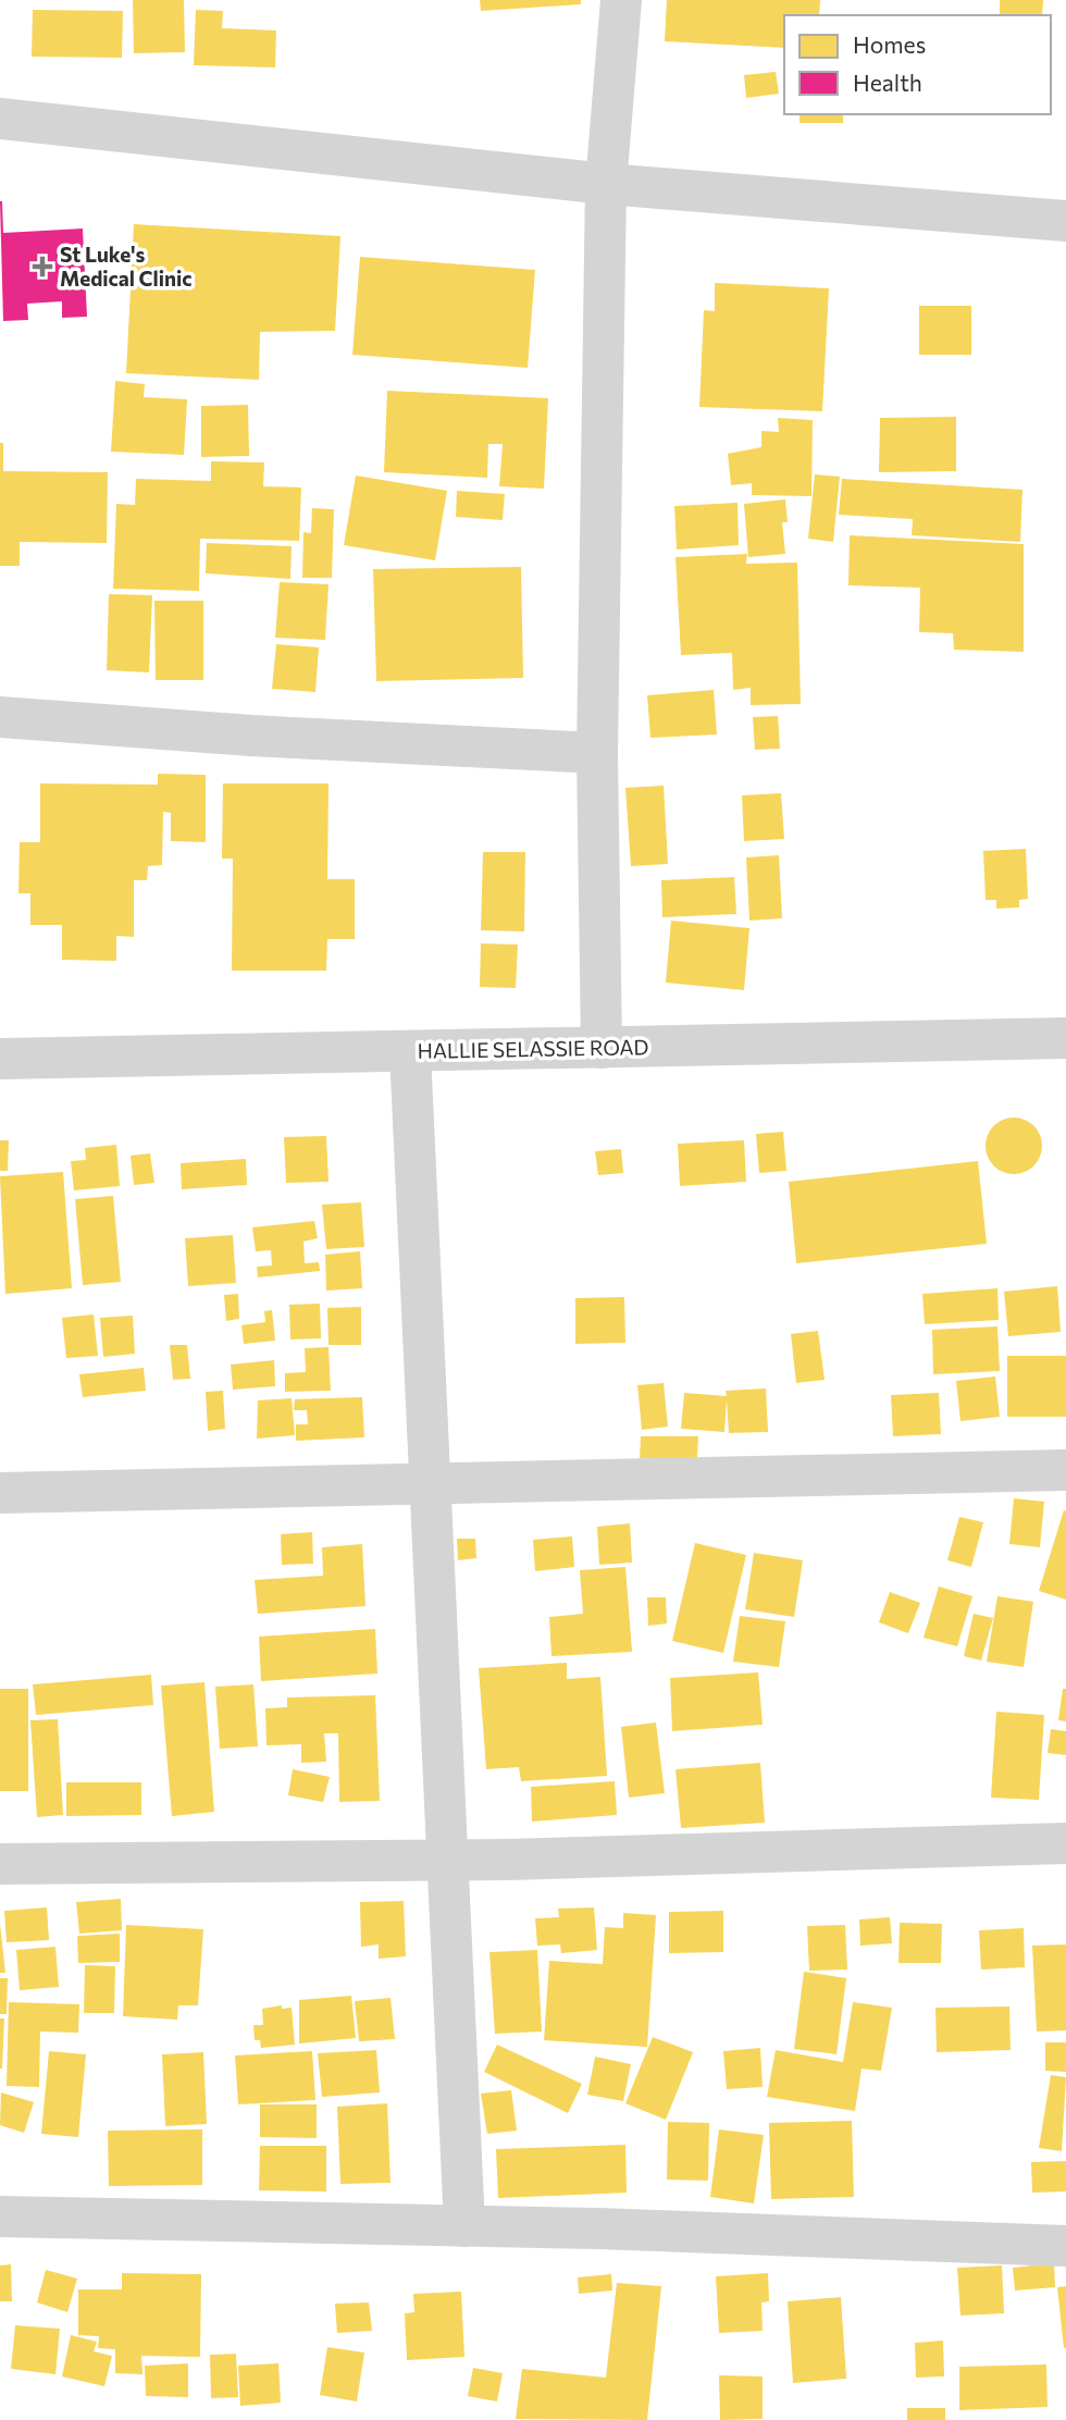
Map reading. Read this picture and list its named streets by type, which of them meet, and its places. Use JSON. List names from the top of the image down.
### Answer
{
  "streets": {
    "street": ["HALLIE SELASSIE ROAD"]
  },
  "places": {
    "health": ["St Luke's Medical Clinic"]
  },
  "legend": ["Homes", "Health"]
}
